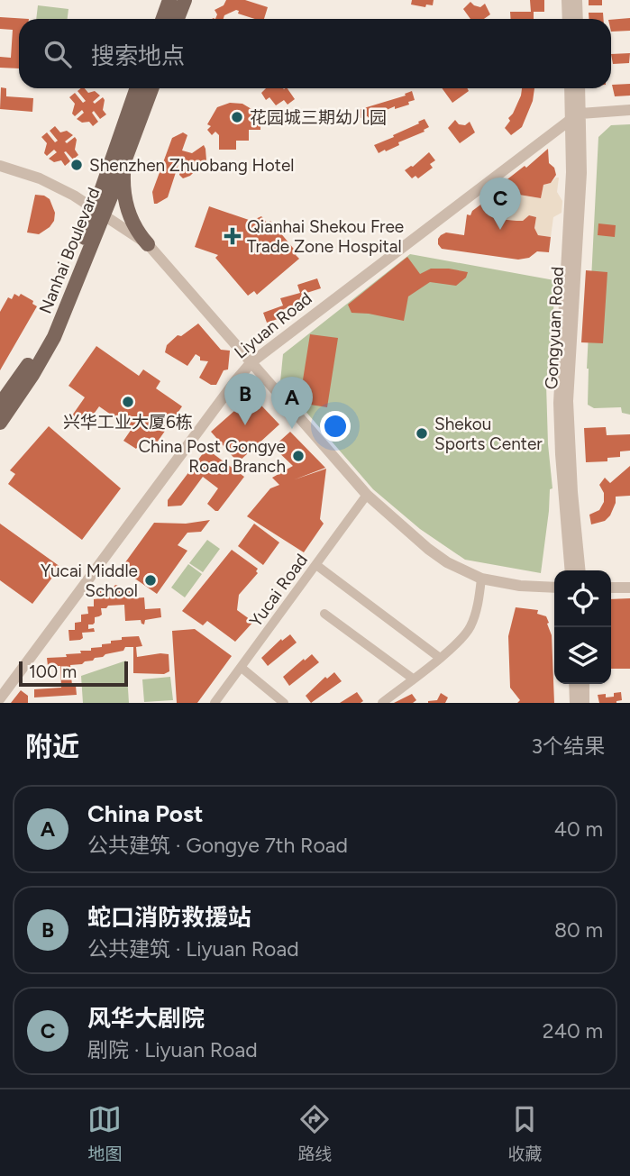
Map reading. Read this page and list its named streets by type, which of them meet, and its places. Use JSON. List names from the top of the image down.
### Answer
{
  "streets": {
    "main road": ["Nanhai Boulevard"],
    "street": ["Liyuan Road", "Gongyuan Road", "Yucai Road"]
  },
  "crossings": [
    ["Liyuan Road", "Gongyuan Road"]
  ],
  "places": {
    "other": [
      "花园城三期幼儿园",
      "Shenzhen Zhuobang Hotel",
      "兴华工业大厦6栋",
      "Shekou Sports Center",
      "China Post Gongye Road Branch",
      "Yucai Middle School"
    ],
    "health": ["Qianhai Shekou Free Trade Zone Hospital"]
  },
  "scale_bar": "100 m",
  "page": {
    "search": "搜索地点",
    "pins": ["C", "B", "A"],
    "scale": "100 m",
    "heading": ["附近", "3个结果"],
    "list": [
      {
        "mark": "A",
        "name": "China Post",
        "note": "公共建筑 · Gongye 7th Road",
        "value": "40 m"
      },
      {
        "mark": "B",
        "name": "蛇口消防救援站",
        "note": "公共建筑 · Liyuan Road",
        "value": "80 m"
      },
      {
        "mark": "C",
        "name": "风华大剧院",
        "note": "剧院 · Liyuan Road",
        "value": "240 m"
      }
    ],
    "nav": ["地图", "路线", "收藏"]
  }
}
